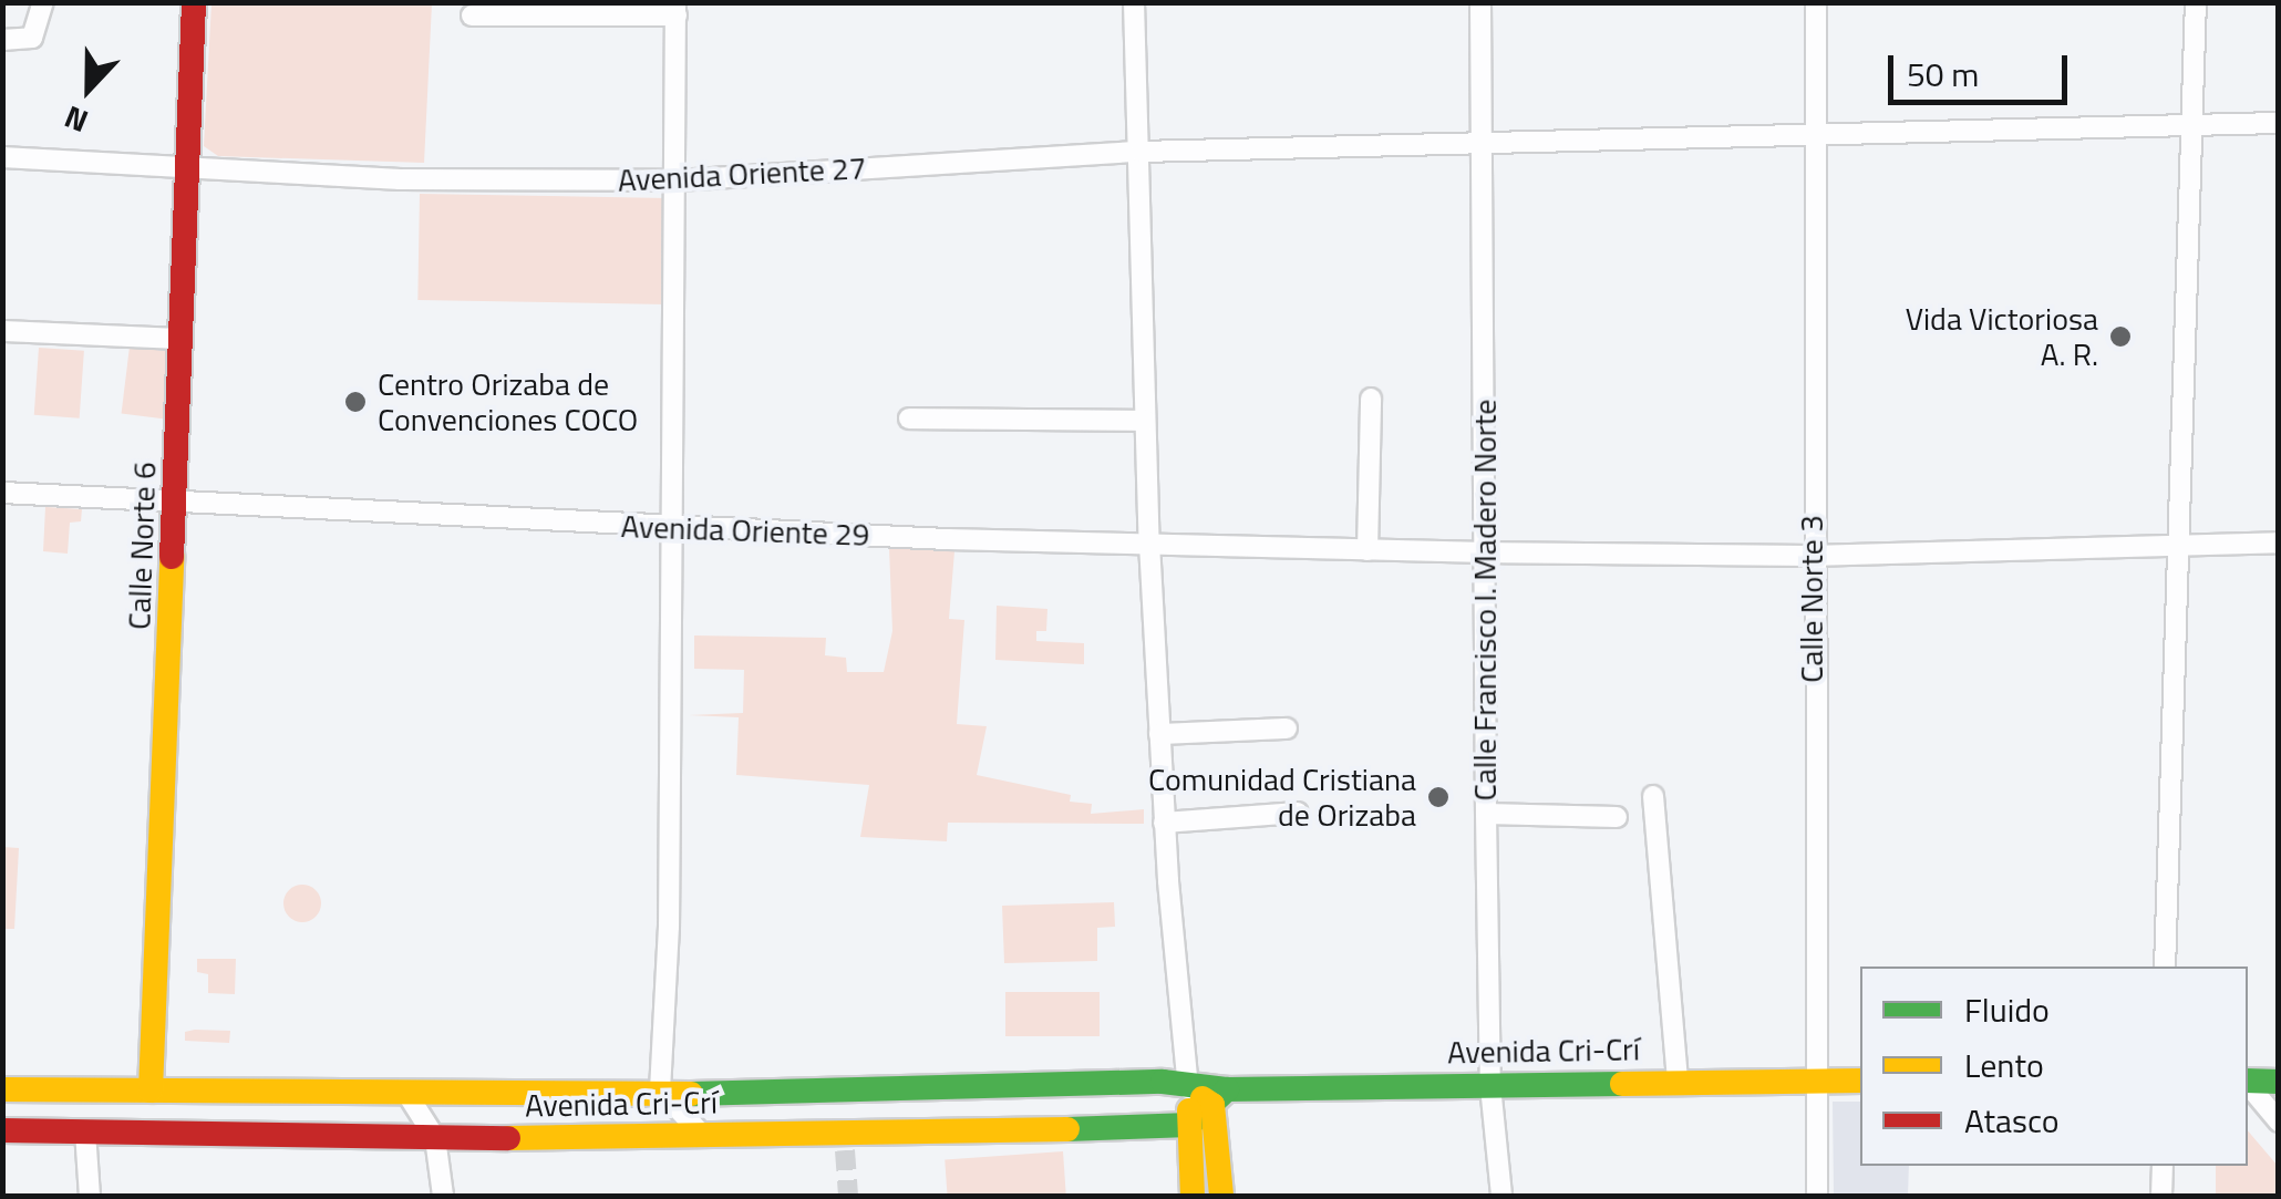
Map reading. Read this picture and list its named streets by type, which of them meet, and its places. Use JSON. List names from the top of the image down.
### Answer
{
  "streets": {
    "main road": ["Calle Norte 6", "Avenida Cri-Crí"],
    "street": [
      "Avenida Oriente 27",
      "Avenida Oriente 29",
      "Calle Norte 3",
      "Calle Francisco I. Madero Norte"
    ]
  },
  "crossings": [
    ["Avenida Oriente 27", "Calle Norte 6"],
    ["Avenida Oriente 27", "Calle Norte 3"],
    ["Avenida Oriente 27", "Calle Francisco I. Madero Norte"],
    ["Avenida Oriente 29", "Calle Norte 6"],
    ["Avenida Oriente 29", "Calle Norte 3"],
    ["Avenida Oriente 29", "Calle Francisco I. Madero Norte"],
    ["Calle Norte 6", "Avenida Cri-Crí"],
    ["Calle Norte 3", "Avenida Cri-Crí"],
    ["Calle Francisco I. Madero Norte", "Avenida Cri-Crí"]
  ],
  "places": ["Vida Victoriosa A. R.", "Centro Orizaba de Convenciones COCO", "Comunidad Cristiana de Orizaba"],
  "legend": ["Fluido", "Lento", "Atasco"],
  "scale_bar": "50 m",
  "north": "bottom"
}
